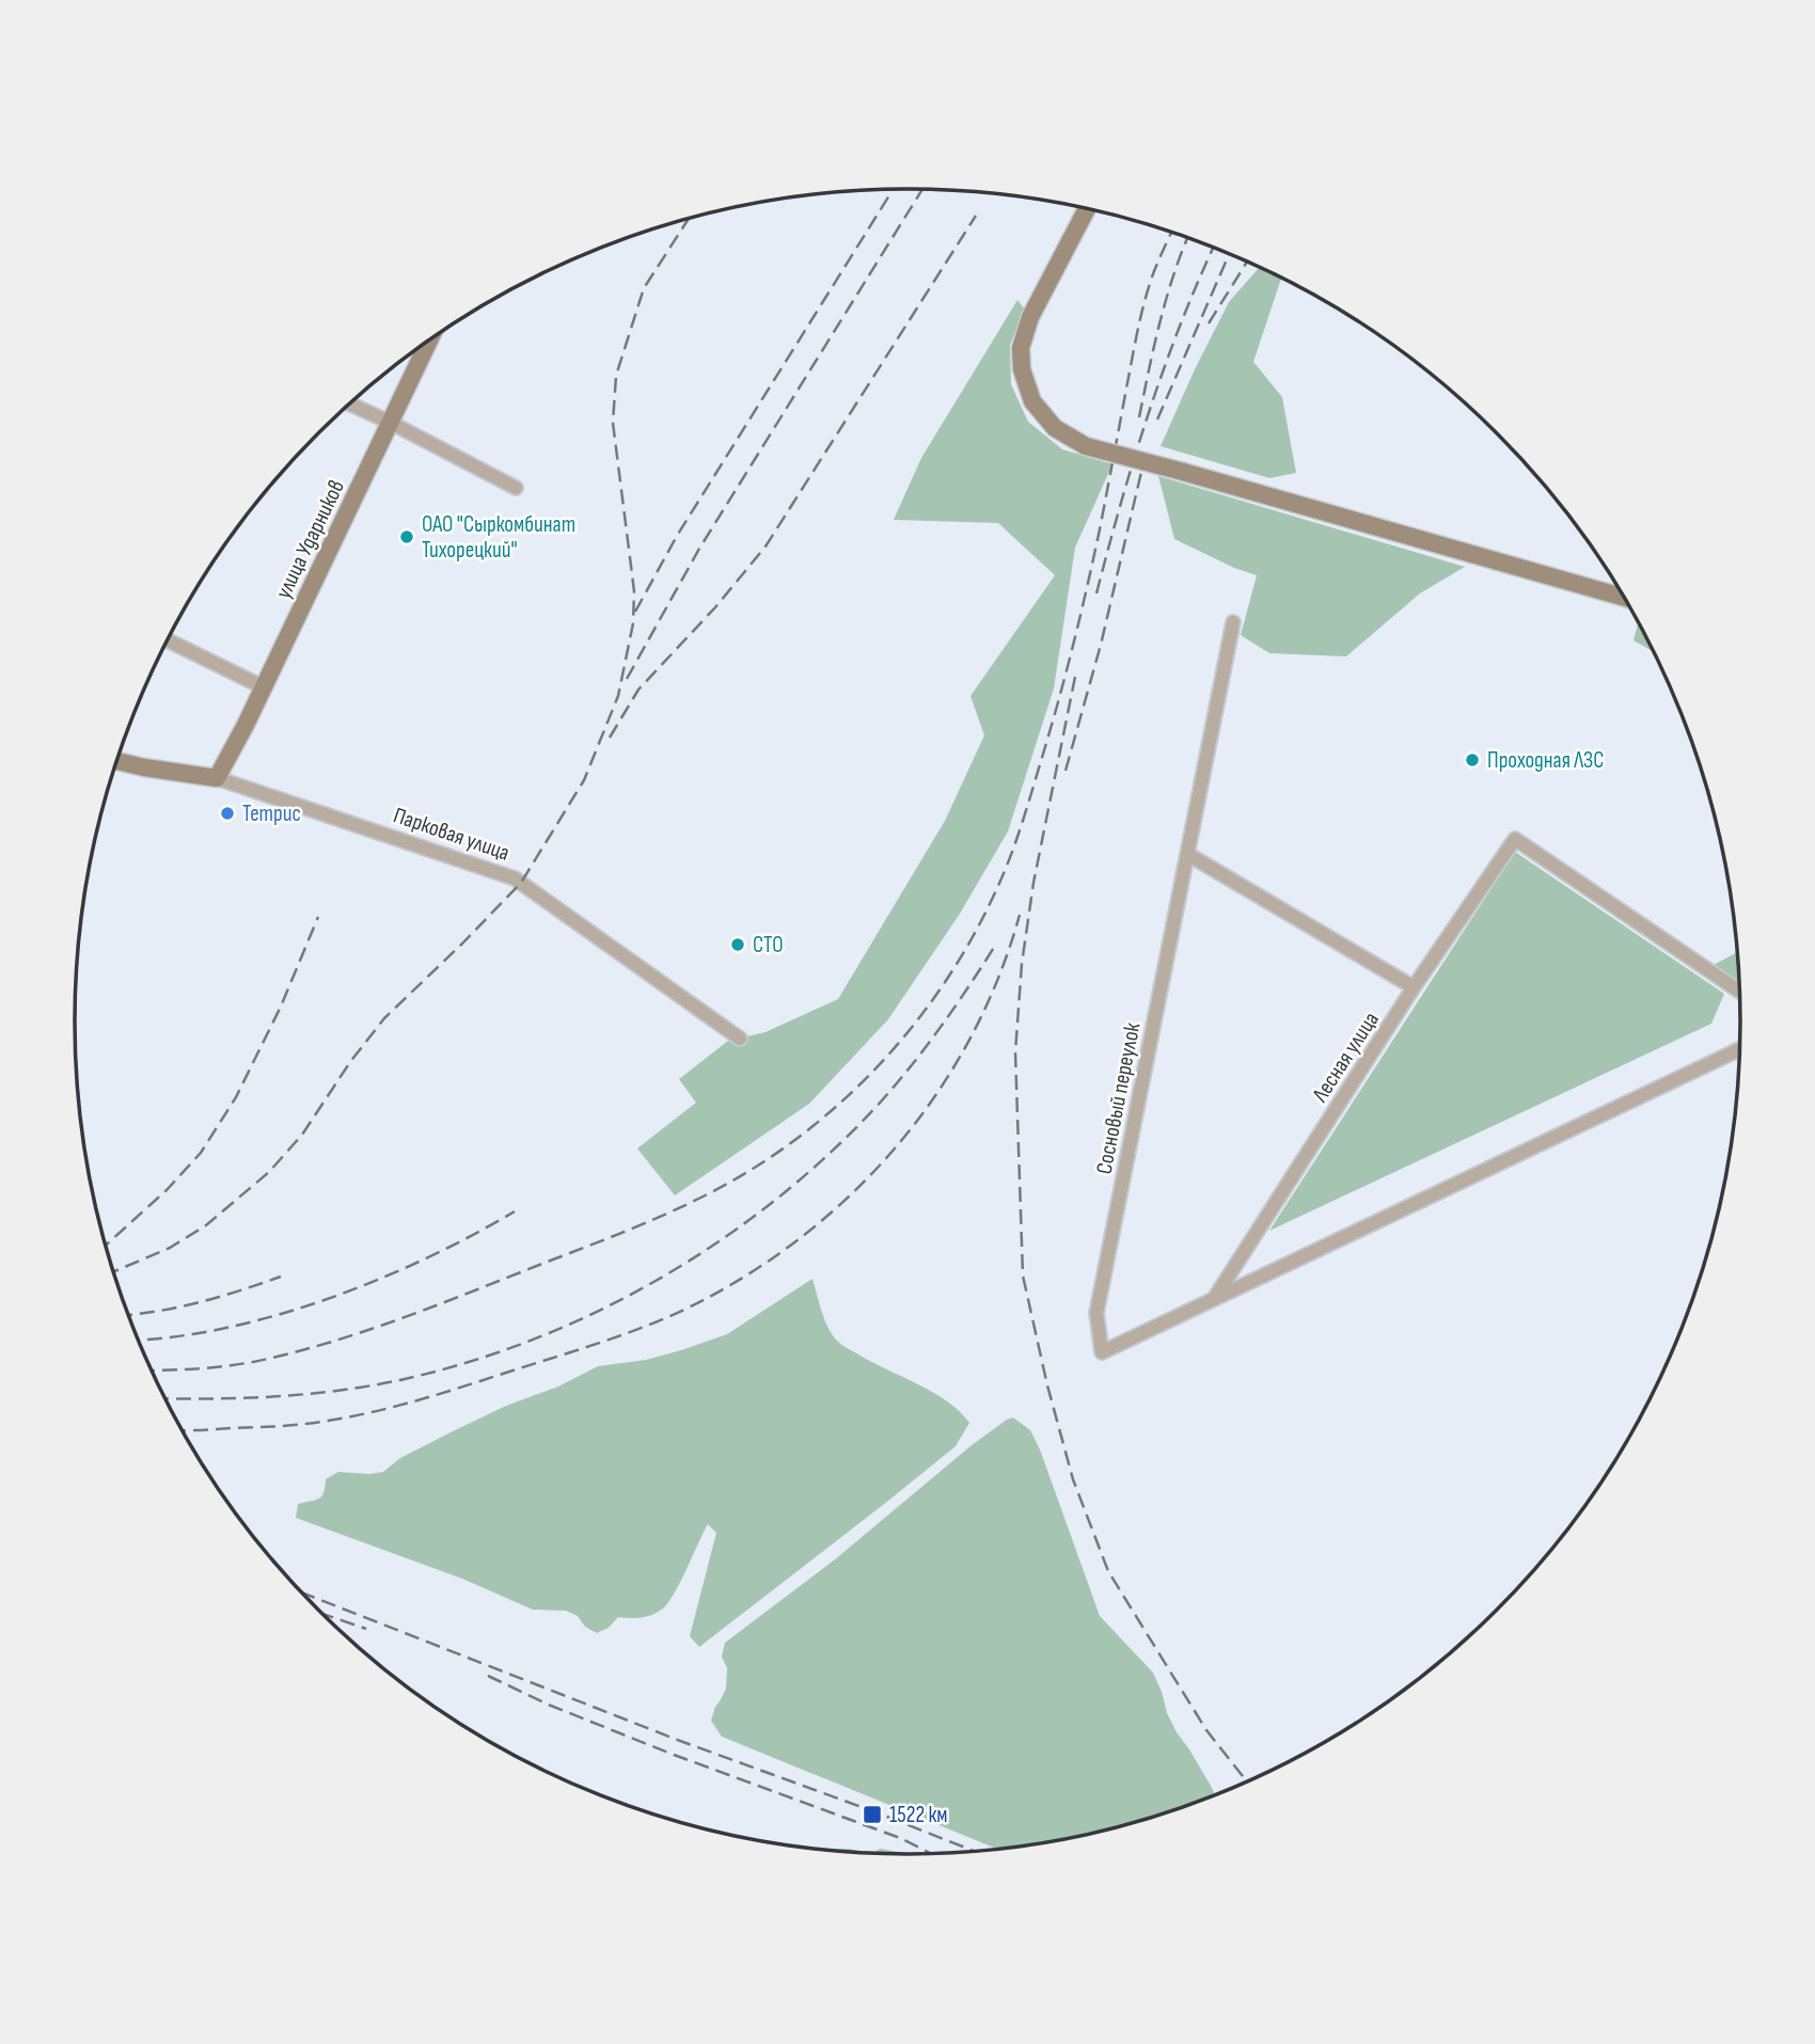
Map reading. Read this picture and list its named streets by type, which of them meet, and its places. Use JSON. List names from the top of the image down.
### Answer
{
  "streets": {
    "main road": ["улица Ударников", "Парковая улица"],
    "street": ["Лесная улица", "Сосновый переулок"]
  },
  "crossings": [
    ["улица Ударников", "Парковая улица"],
    ["Лесная улица", "Сосновый переулок"]
  ],
  "places": {
    "other": [
      "ОАО \"Сыркомбинат Тихорецкий\"",
      "Проходная ЛЗС",
      "Тетрис",
      "СТО"
    ],
    "transit": ["1522 км"]
  }
}
